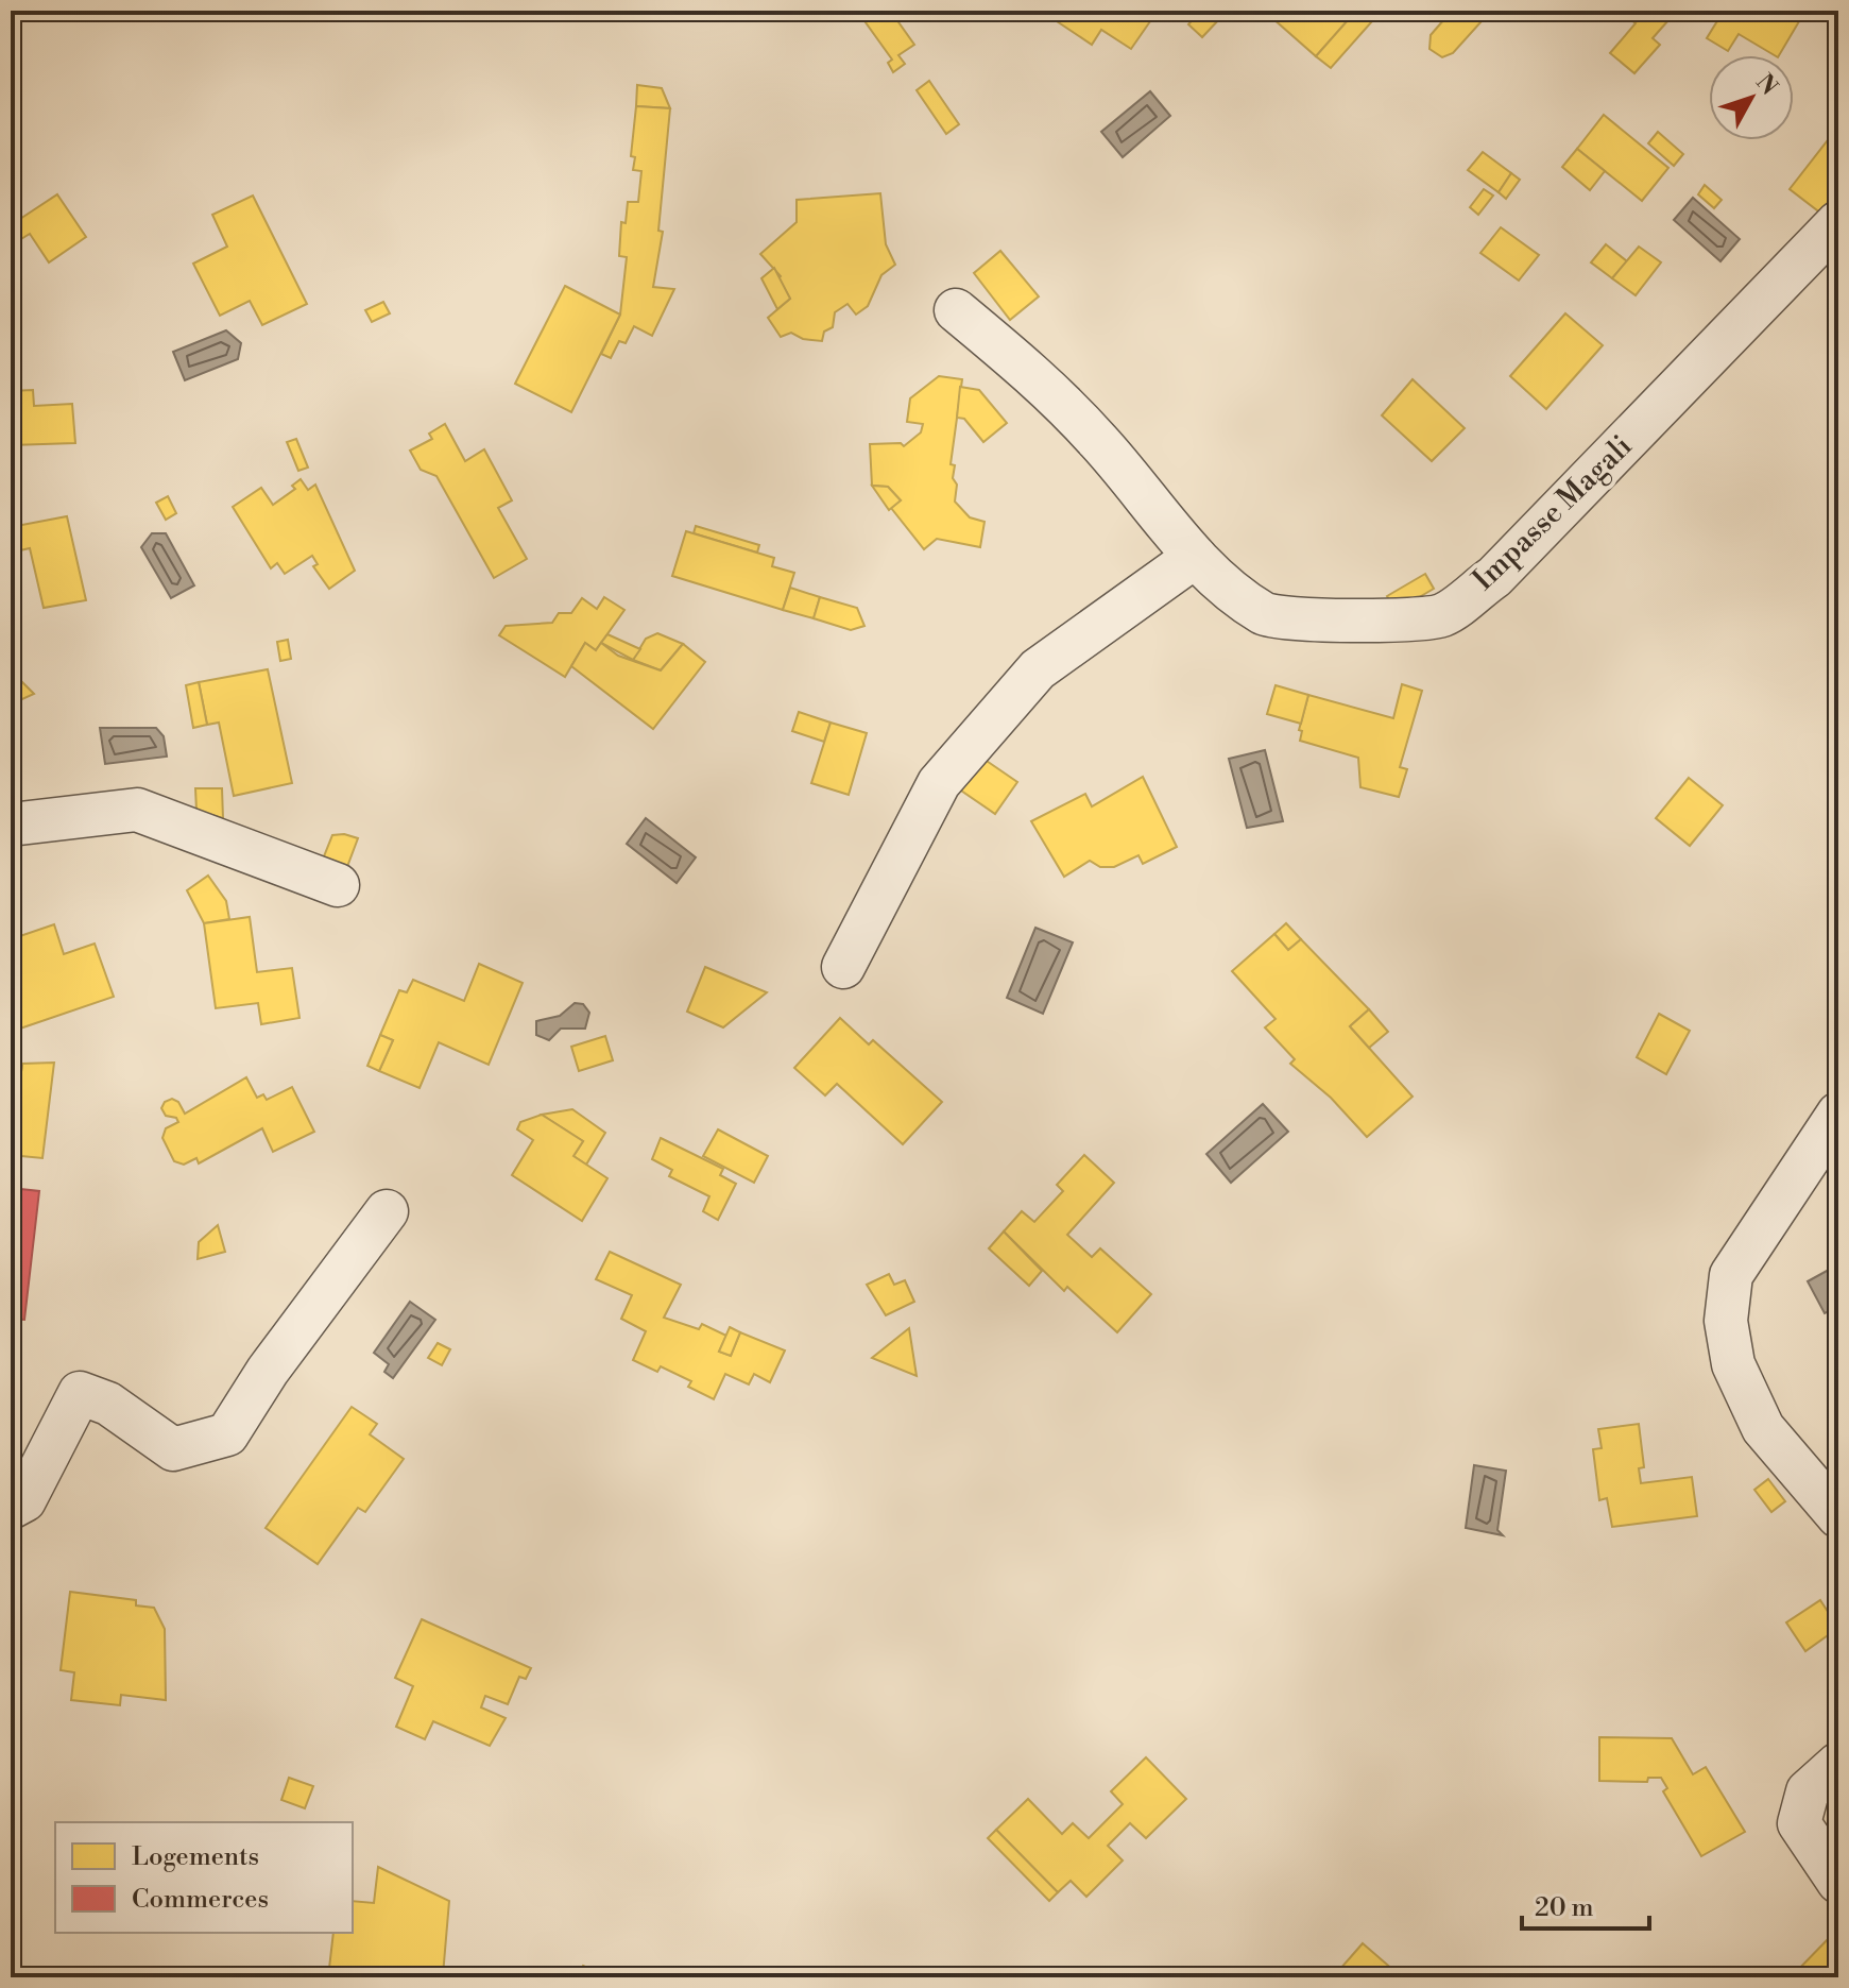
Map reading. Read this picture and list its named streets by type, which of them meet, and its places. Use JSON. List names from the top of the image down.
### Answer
{
  "streets": {
    "street": ["Impasse Magali"]
  },
  "legend": ["Logements", "Commerces"],
  "scale_bar": "20 m",
  "north": "top right"
}
